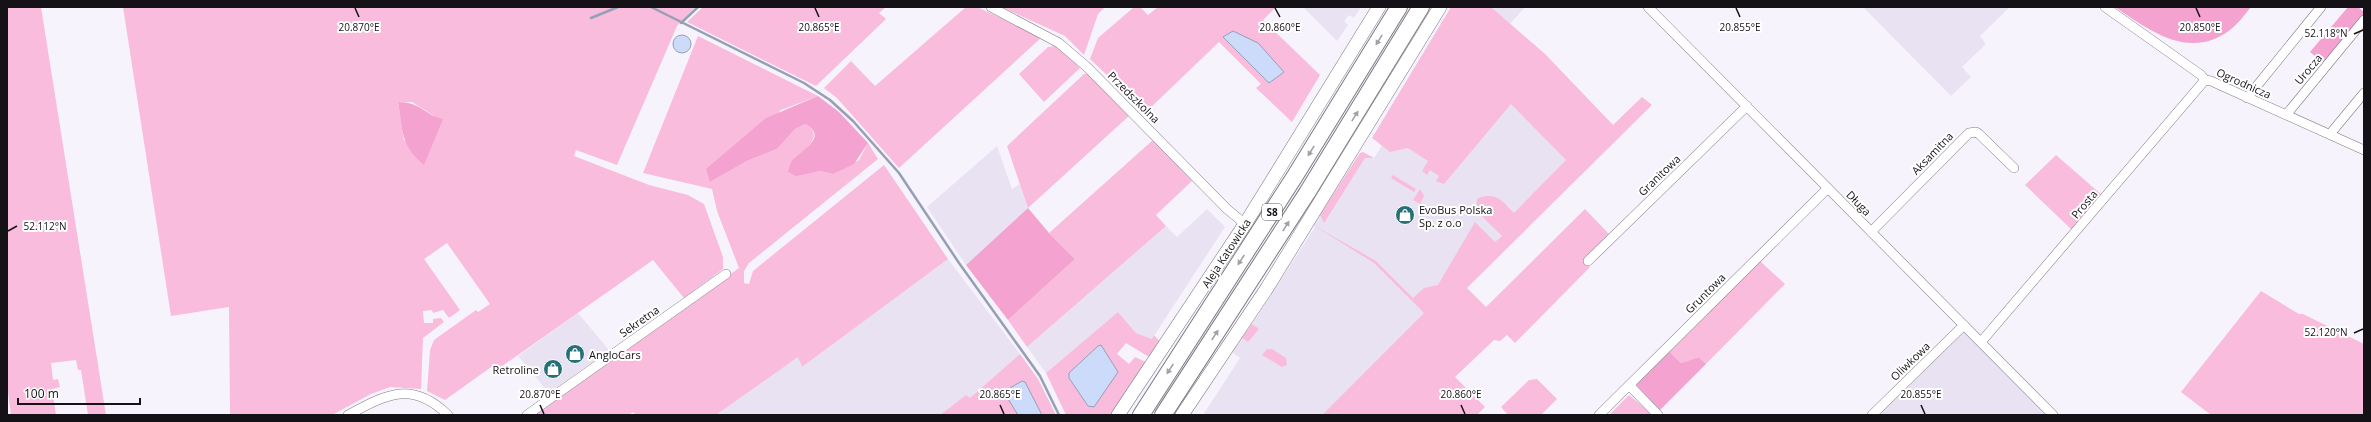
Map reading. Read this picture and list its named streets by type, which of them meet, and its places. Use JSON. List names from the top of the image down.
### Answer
{
  "streets": {
    "highway": ["S8"],
    "street": [
      "Urocza",
      "Ogrodnicza",
      "Przedszkolna",
      "Aksamitna",
      "Granitowa",
      "Długa",
      "Prosta",
      "Aleja Katowicka",
      "Gruntowa",
      "Sekretna",
      "Oliwkowa"
    ]
  },
  "crossings": [
    ["Urocza", "Ogrodnicza"],
    ["Ogrodnicza", "Prosta"],
    ["Przedszkolna", "Aleja Katowicka"],
    ["Aksamitna", "Długa"],
    ["Granitowa", "Długa"],
    ["Długa", "Prosta"],
    ["Długa", "Gruntowa"],
    ["Długa", "Oliwkowa"]
  ],
  "places": {
    "shop": ["EvoBus Polska Sp. z o.o", "AngloCars", "Retroline"]
  },
  "scale_bar": "100 m",
  "coordinates": [
    "20.870°E",
    "20.865°E",
    "20.860°E",
    "20.855°E",
    "20.850°E",
    "52.118°N",
    "52.112°N",
    "52.120°N"
  ]
}
